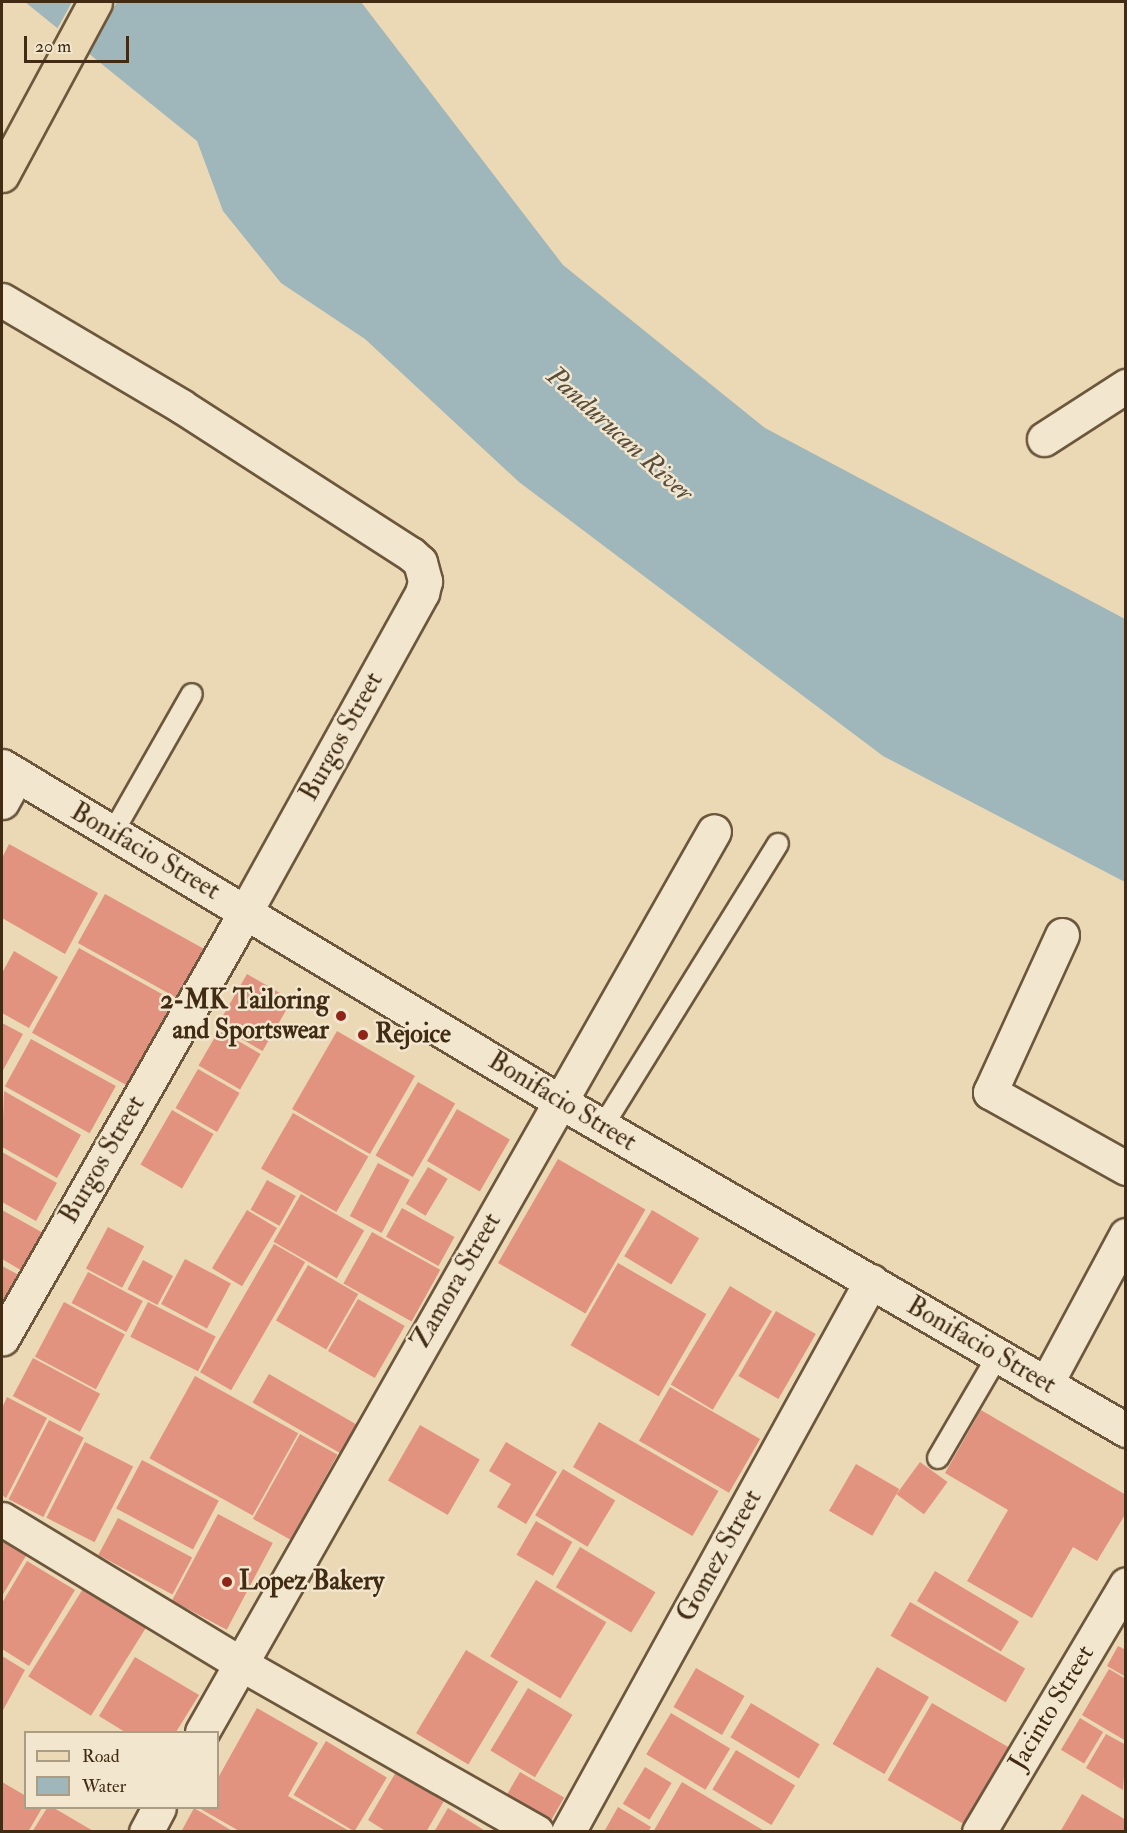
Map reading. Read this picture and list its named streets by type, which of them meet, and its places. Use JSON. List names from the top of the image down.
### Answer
{
  "streets": {
    "street": [
      "Burgos Street",
      "Bonifacio Street",
      "Zamora Street",
      "Gomez Street",
      "Jacinto Street"
    ]
  },
  "crossings": [
    ["Burgos Street", "Bonifacio Street"],
    ["Bonifacio Street", "Zamora Street"],
    ["Bonifacio Street", "Gomez Street"]
  ],
  "water": ["Pandurucan River"],
  "places": ["2-MK Tailoring and Sportswear", "Rejoice", "Lopez Bakery"],
  "legend": ["Road", "Water"],
  "scale_bar": "20 m"
}
